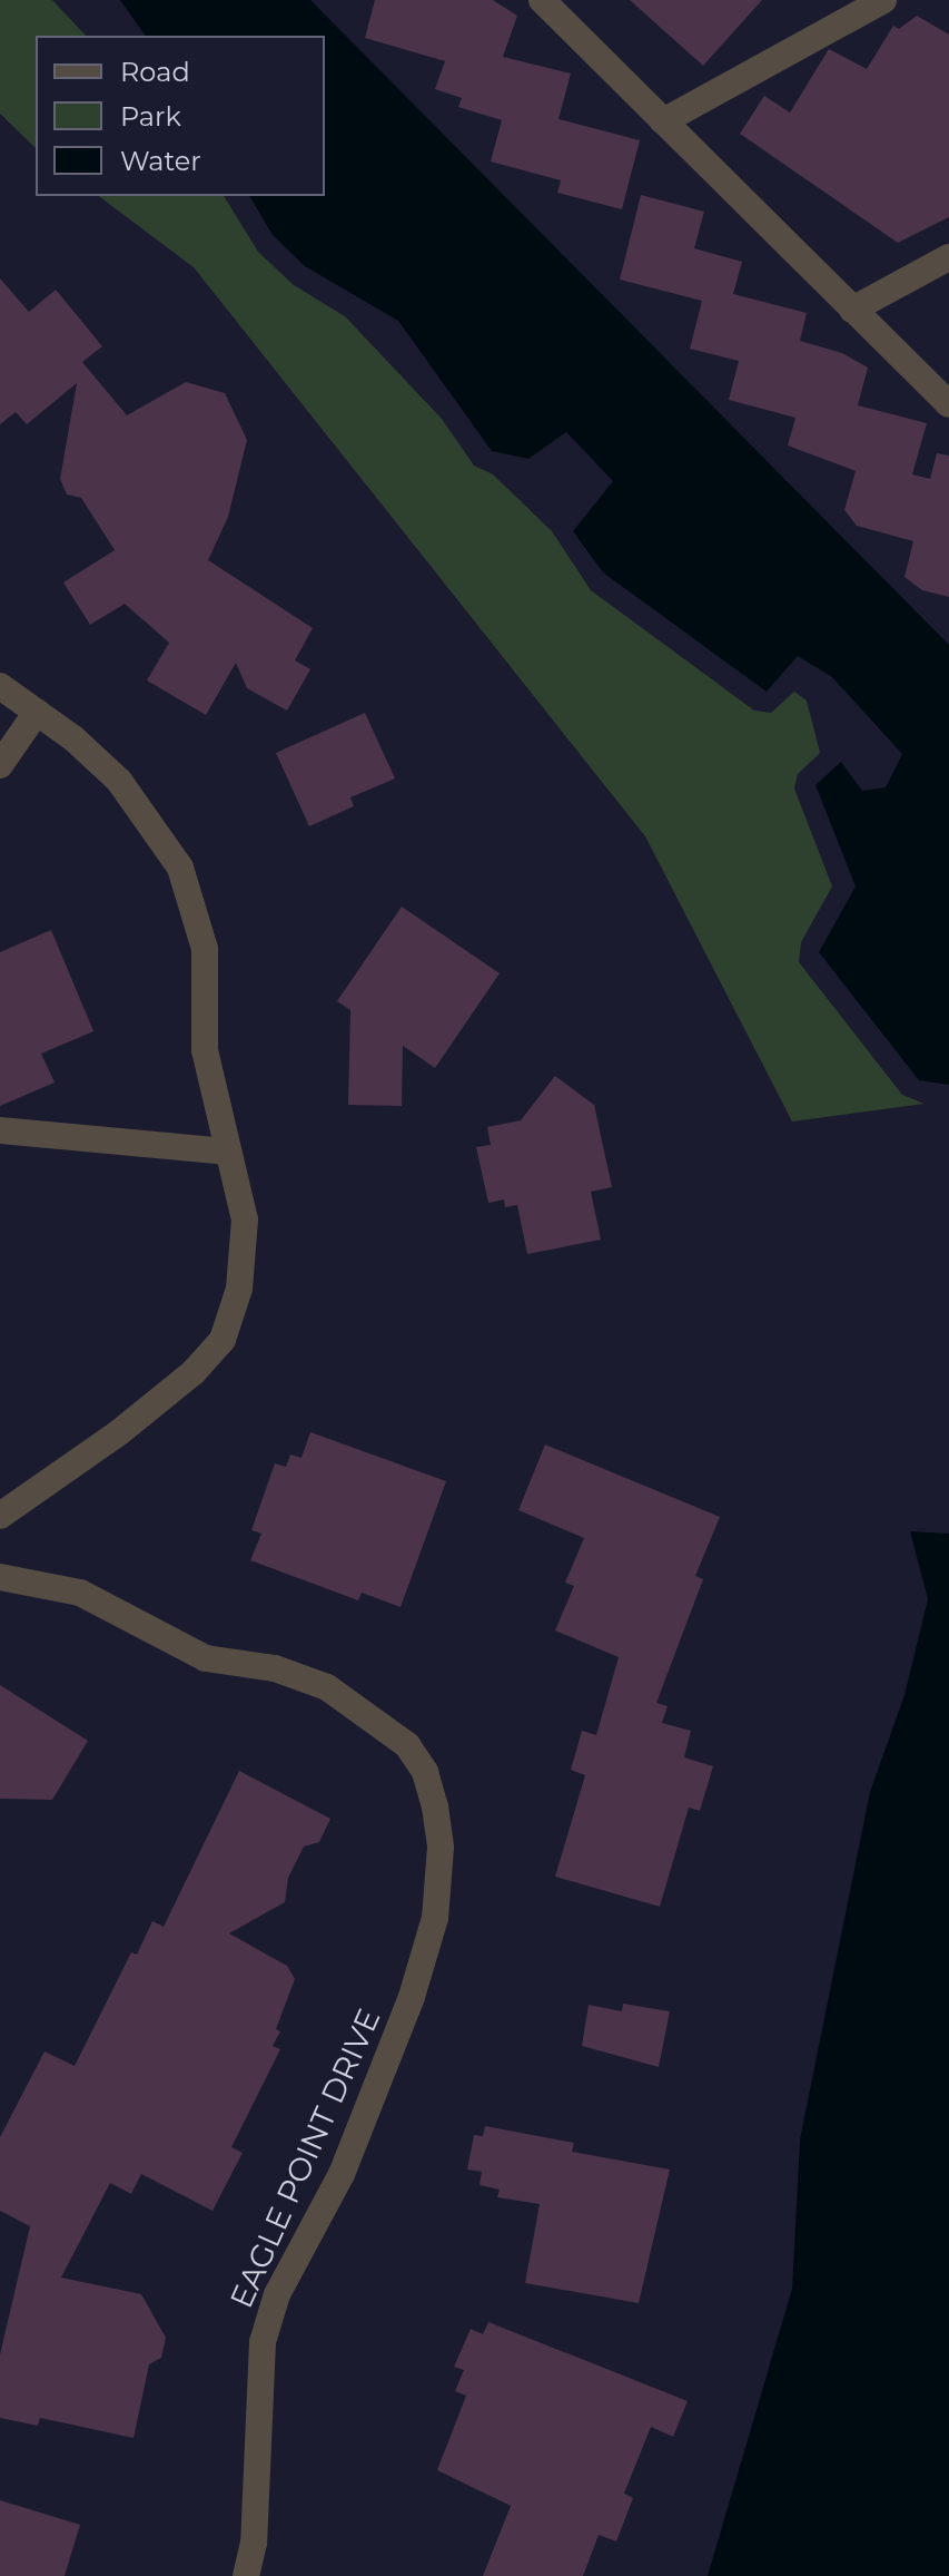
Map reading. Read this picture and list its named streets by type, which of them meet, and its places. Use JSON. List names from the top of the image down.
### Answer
{
  "streets": {
    "street": ["EAGLE POINT DRIVE"]
  },
  "legend": ["Road", "Park", "Water"]
}
